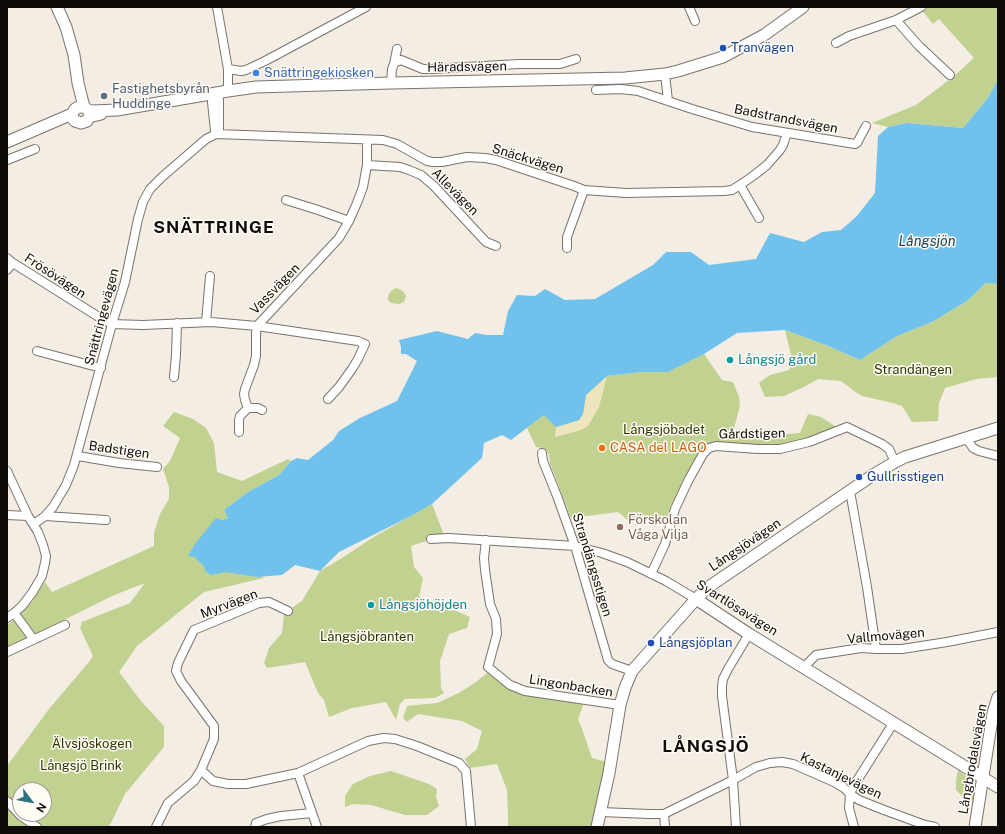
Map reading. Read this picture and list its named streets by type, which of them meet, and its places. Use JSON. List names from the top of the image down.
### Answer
{
  "streets": {
    "street": [
      "Häradsvägen",
      "Badstrandsvägen",
      "Snäckvägen",
      "Allevägen",
      "Frösövägen",
      "Vassvägen",
      "Snättringevägen",
      "Gårdstigen",
      "Badstigen",
      "Långsjövägen",
      "Strandängsstigen",
      "Myrvägen",
      "Svartlösavägen",
      "Vallmovägen",
      "Lingonbacken",
      "Långbrodalsvägen",
      "Kastanjevägen"
    ]
  },
  "crossings": [
    ["Badstrandsvägen", "Snäckvägen"],
    ["Snäckvägen", "Vassvägen"],
    ["Snäckvägen", "Snättringevägen"],
    ["Allevägen", "Vassvägen"],
    ["Frösövägen", "Vassvägen"],
    ["Frösövägen", "Snättringevägen"],
    ["Snättringevägen", "Badstigen"],
    ["Gårdstigen", "Långsjövägen"],
    ["Gårdstigen", "Svartlösavägen"],
    ["Långsjövägen", "Strandängsstigen"],
    ["Långsjövägen", "Svartlösavägen"],
    ["Långsjövägen", "Lingonbacken"],
    ["Långsjövägen", "Kastanjevägen"],
    ["Strandängsstigen", "Svartlösavägen"],
    ["Svartlösavägen", "Vallmovägen"],
    ["Svartlösavägen", "Lingonbacken"],
    ["Svartlösavägen", "Långbrodalsvägen"]
  ],
  "districts": ["SNÄTTRINGE", "LÅNGSJÖ"],
  "water": ["Långsjön"],
  "parks": [
    "Strandängen",
    "Långsjöbadet",
    "Långsjöbranten",
    "Älvsjöskogen",
    "Långsjö Brink"
  ],
  "places": [
    "Tranvägen",
    "Snättringekiosken",
    "Fastighetsbyrån Huddinge",
    "Långsjö gård",
    "CASA del LAGO",
    "Gullrisstigen",
    "Förskolan Våga Vilja",
    "Långsjöhöjden",
    "Långsjöplan"
  ],
  "north": "bottom right"
}
